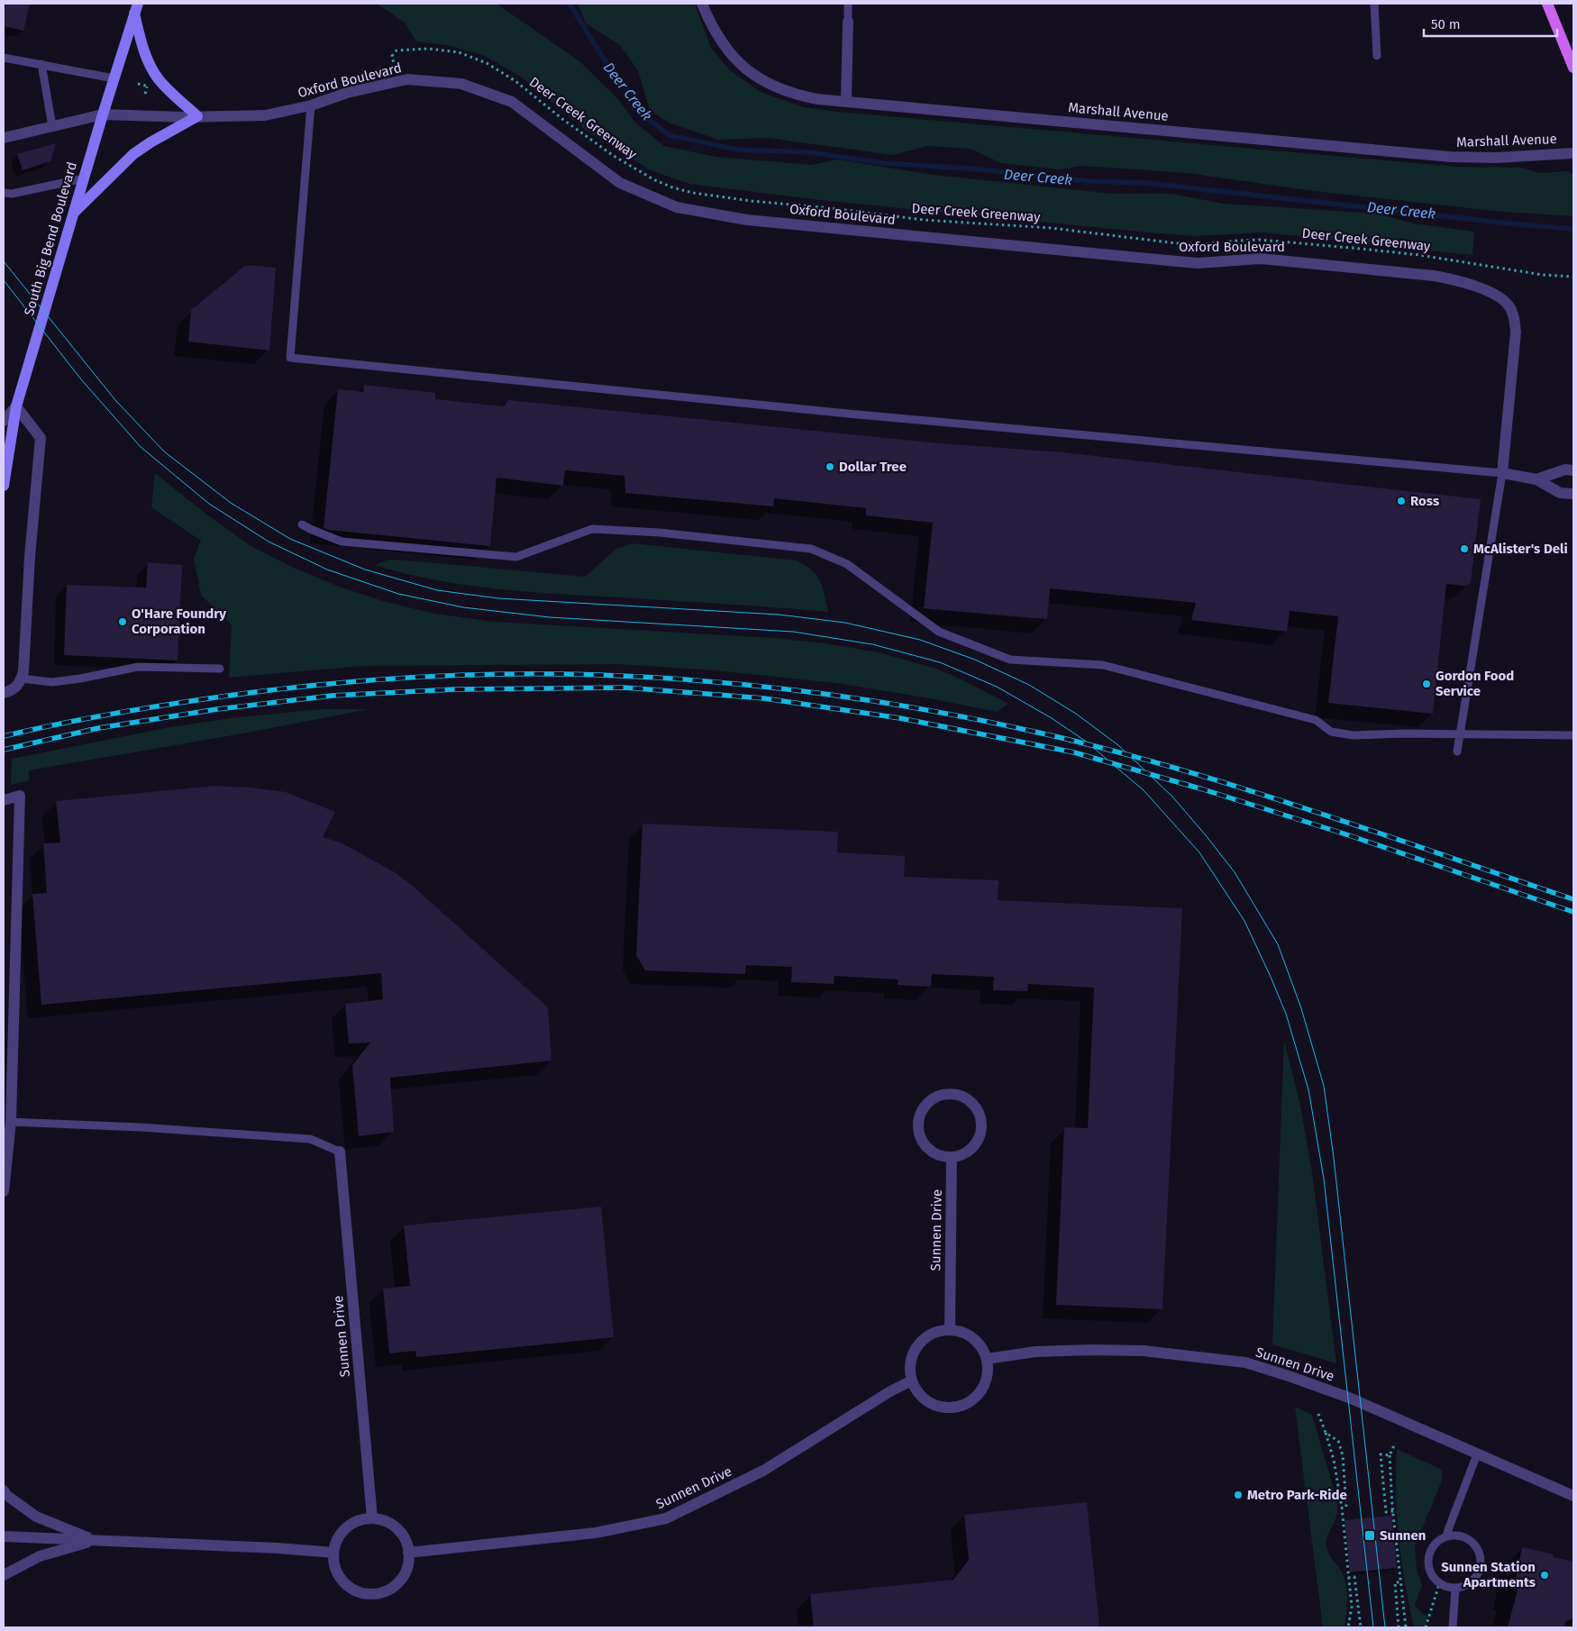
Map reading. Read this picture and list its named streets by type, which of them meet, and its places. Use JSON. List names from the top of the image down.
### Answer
{
  "streets": {
    "main road": ["South Big Bend Boulevard"],
    "street": ["Oxford Boulevard", "Marshall Avenue", "Sunnen Drive"],
    "path": ["Deer Creek Greenway"]
  },
  "crossings": [
    ["Oxford Boulevard", "Deer Creek Greenway"],
    ["Oxford Boulevard", "South Big Bend Boulevard"]
  ],
  "water": ["Deer Creek"],
  "places": {
    "other": [
      "Dollar Tree",
      "Ross",
      "McAlister's Deli",
      "O'Hare Foundry Corporation",
      "Gordon Food Service",
      "Metro Park-Ride",
      "Sunnen Station Apartments"
    ],
    "transit": ["Sunnen"]
  },
  "scale_bar": "50 m"
}
